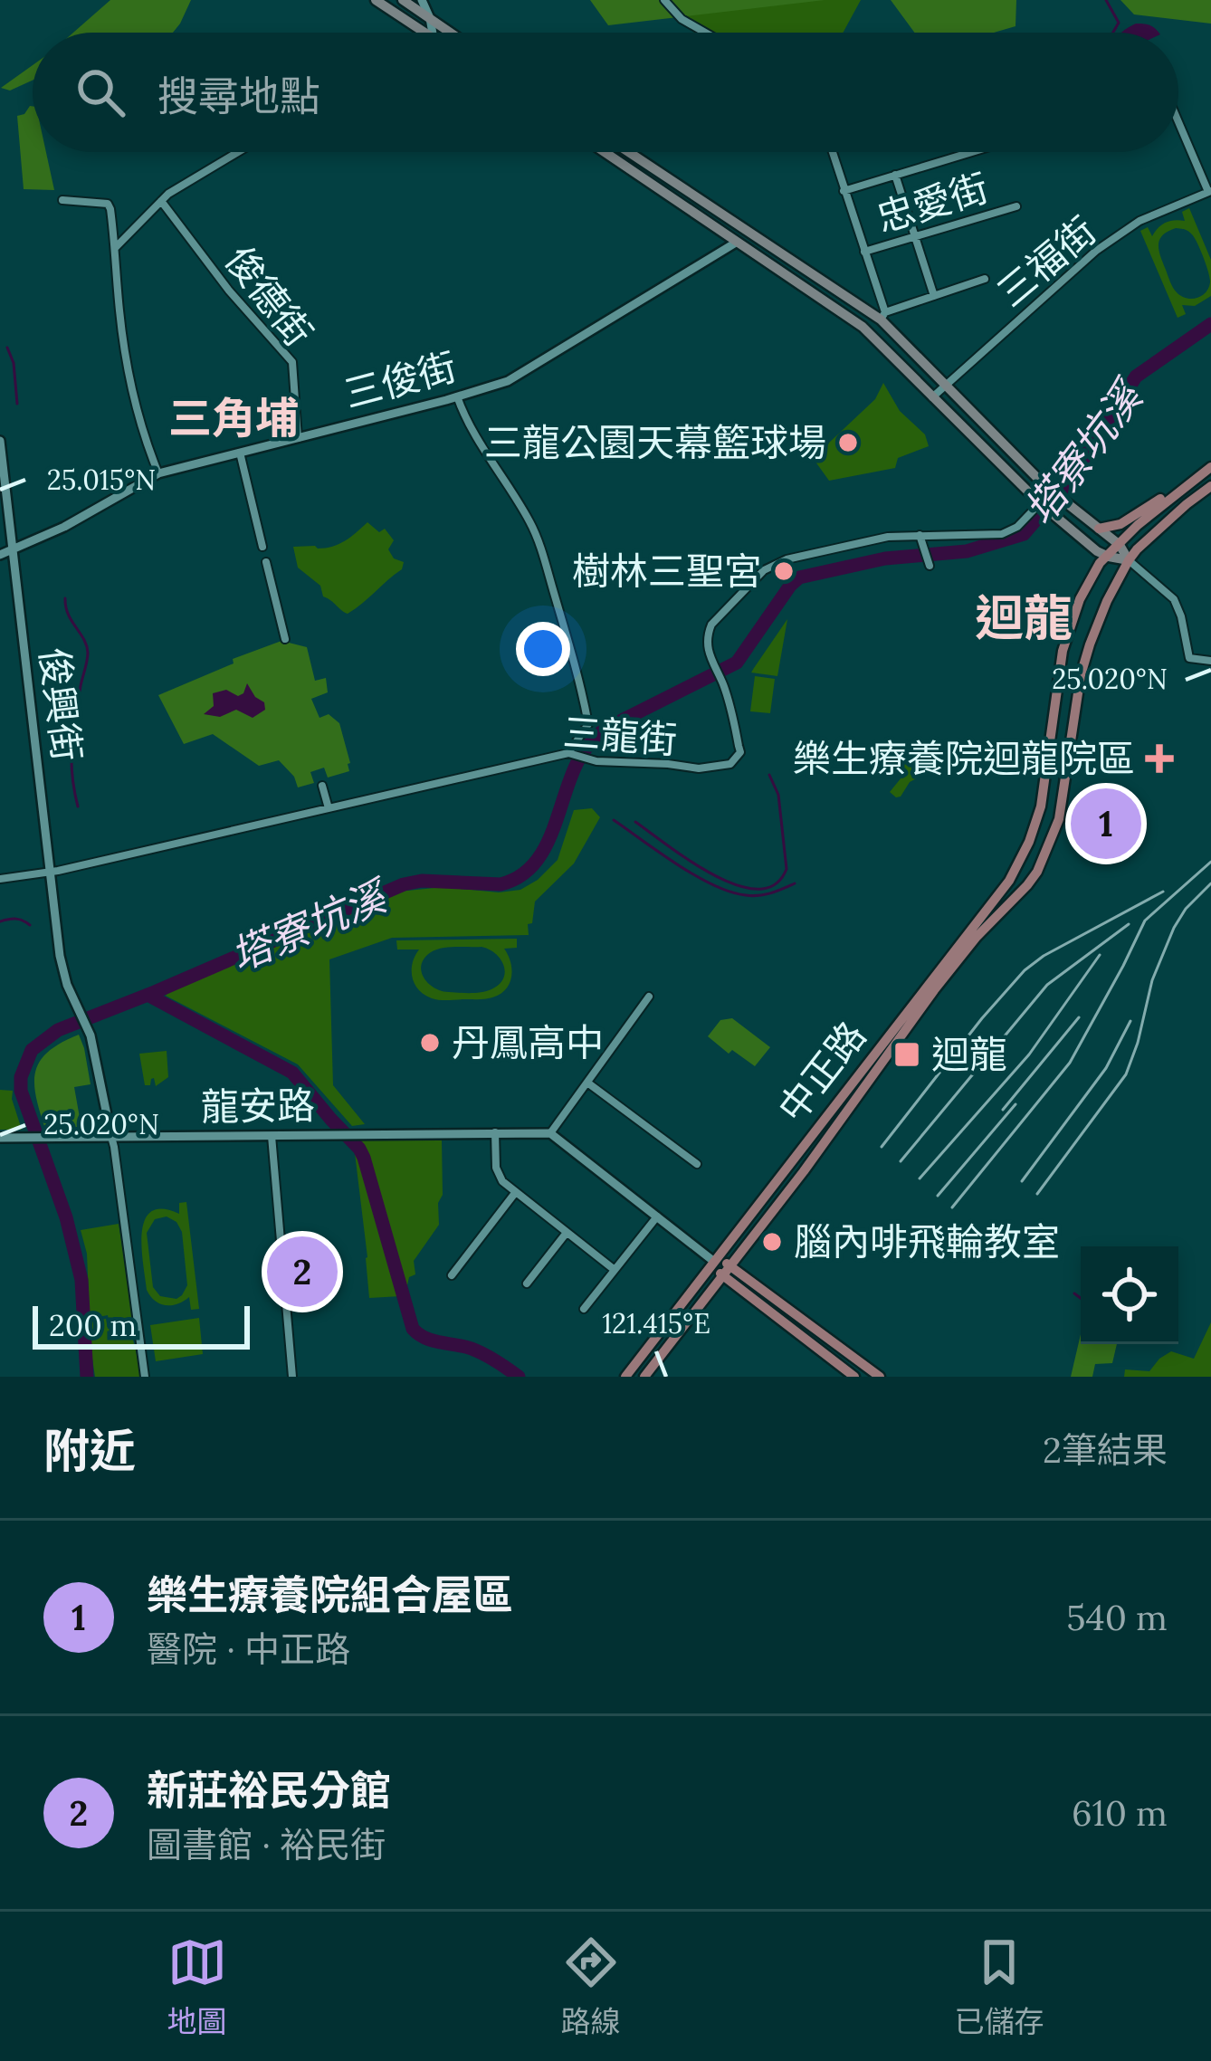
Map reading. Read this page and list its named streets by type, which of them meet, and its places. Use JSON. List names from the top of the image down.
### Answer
{
  "streets": {
    "main road": ["中正路"],
    "street": [
      "忠愛街",
      "三福街",
      "俊德街",
      "三俊街",
      "俊興街",
      "三龍街",
      "龍安路"
    ]
  },
  "crossings": [
    ["俊德街", "三俊街"],
    ["三俊街", "俊興街"],
    ["俊興街", "三龍街"],
    ["俊興街", "龍安路"]
  ],
  "districts": ["三角埔", "迴龍"],
  "water": ["塔寮坑溪"],
  "places": {
    "other": [
      "三龍公園天幕籃球場",
      "樹林三聖宮",
      "丹鳳高中",
      "腦內啡飛輪教室"
    ],
    "health": ["樂生療養院迴龍院區"],
    "transit": ["迴龍"]
  },
  "scale_bar": "200 m",
  "page": {
    "search": "搜尋地點",
    "pins": ["1", "2"],
    "scale": "200 m",
    "heading": ["附近", "2筆結果"],
    "list": [
      {
        "mark": "1",
        "name": "樂生療養院組合屋區",
        "note": "醫院 · 中正路",
        "value": "540 m"
      },
      {
        "mark": "2",
        "name": "新莊裕民分館",
        "note": "圖書館 · 裕民街",
        "value": "610 m"
      }
    ],
    "nav": ["地圖", "路線", "已儲存"]
  },
  "coordinates": ["25.015°N", "25.020°N", "121.415°E"]
}
